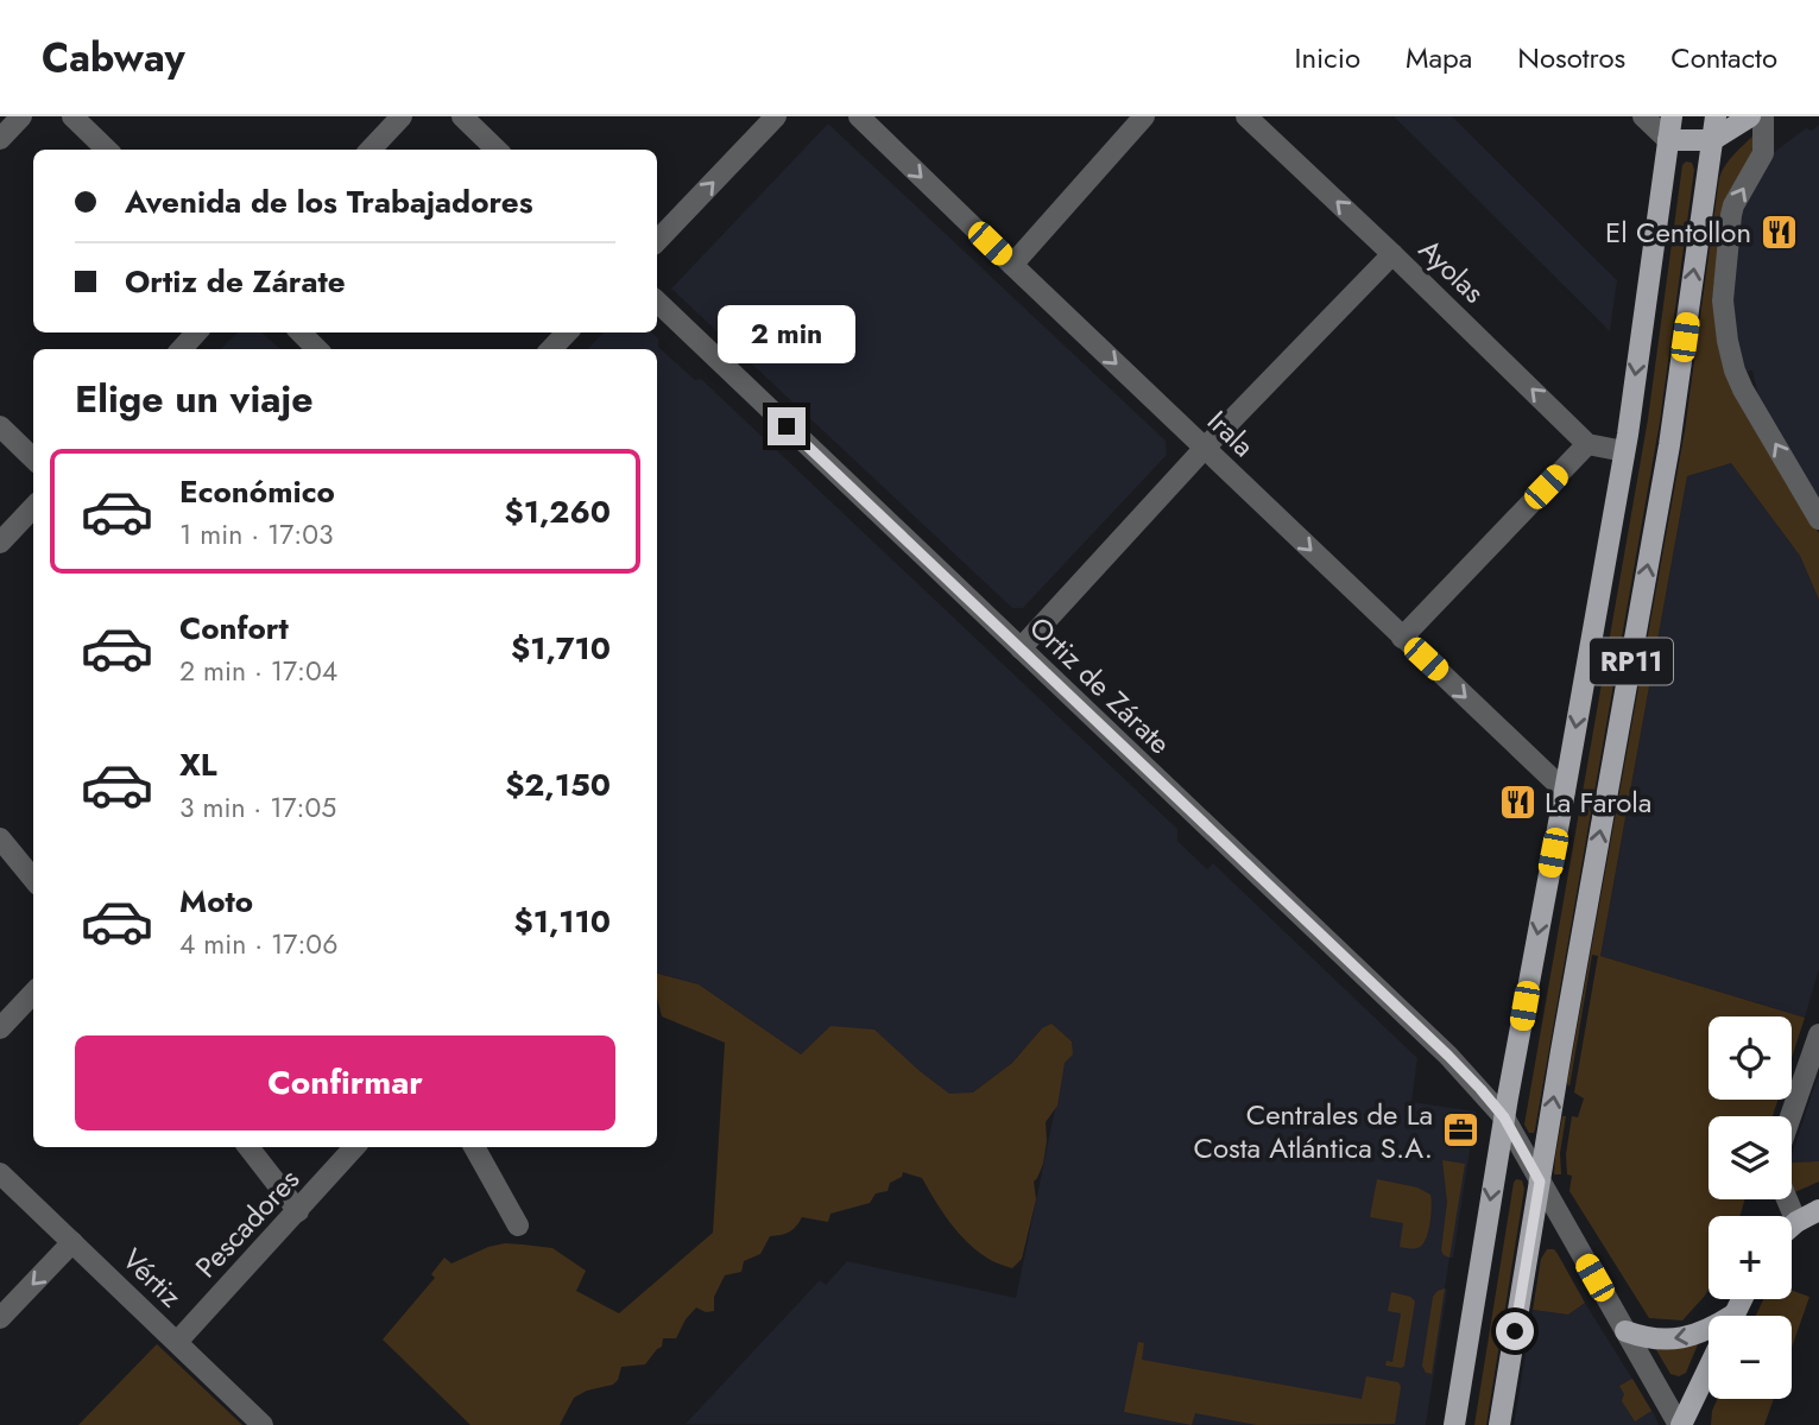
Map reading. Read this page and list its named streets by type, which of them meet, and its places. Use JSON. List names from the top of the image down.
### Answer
{
  "streets": {
    "main road": ["RP11"],
    "street": [
      "Ayolas",
      "Irala",
      "Ortiz de Zárate",
      "Pescadores",
      "Vértiz"
    ]
  },
  "crossings": [
    ["Irala", "RP11"],
    ["RP11", "Ortiz de Zárate"],
    ["Pescadores", "Vértiz"]
  ],
  "one_way": ["Ayolas", "Irala"],
  "places": {
    "restaurant": ["El Centollon", "La Farola"],
    "office": ["Centrales de La Costa Atlántica S.A."]
  },
  "page": {
    "header": "Cabway",
    "nav": [
      "Inicio",
      "Mapa",
      "Nosotros",
      "Contacto"
    ],
    "banner": ["Avenida de los Trabajadores", "Ortiz de Zárate"],
    "bubble": "2 min",
    "heading": "Elige un viaje",
    "list": [
      {
        "name": "Económico",
        "note": "1 min · 17:03",
        "value": "$1,260"
      },
      {
        "name": "Confort",
        "note": "2 min · 17:04",
        "value": "$1,710"
      },
      {
        "name": "XL",
        "note": "3 min · 17:05",
        "value": "$2,150"
      },
      {
        "name": "Moto",
        "note": "4 min · 17:06",
        "value": "$1,110"
      }
    ],
    "map_buttons": ["+", "−"],
    "buttons": "Confirmar"
  }
}
